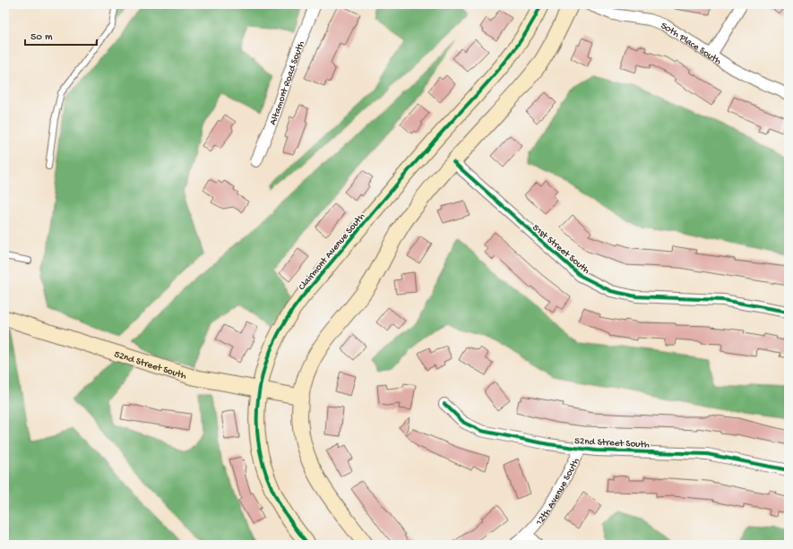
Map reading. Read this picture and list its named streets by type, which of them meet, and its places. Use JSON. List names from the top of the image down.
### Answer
{
  "streets": {
    "street": [
      "50th Place South",
      "Altamont Road South",
      "51st Street South",
      "Clairmont Avenue South",
      "52nd Street South",
      "12th Avenue South"
    ]
  },
  "crossings": [
    ["Clairmont Avenue South", "52nd Street South"],
    ["52nd Street South", "12th Avenue South"]
  ],
  "scale_bar": "50 m"
}
